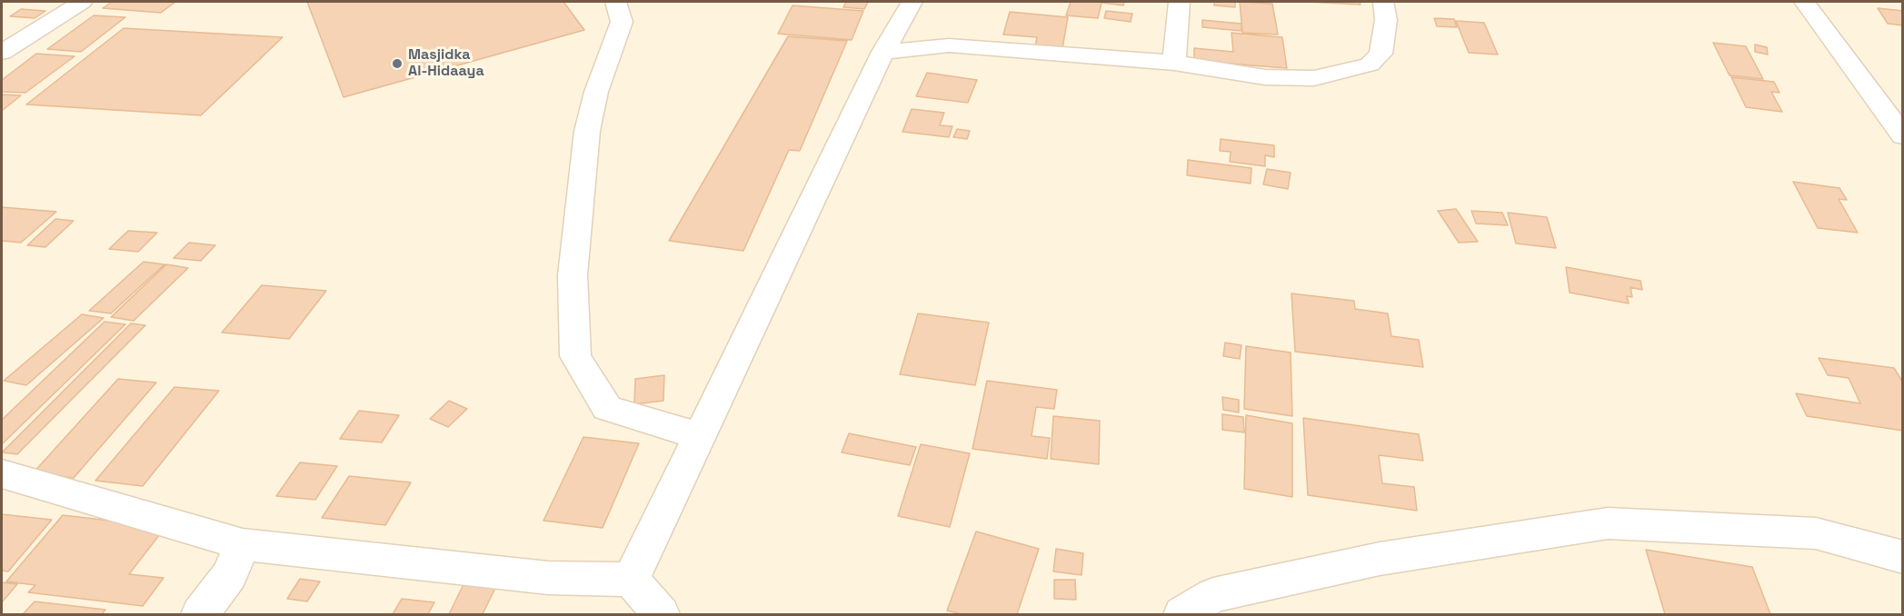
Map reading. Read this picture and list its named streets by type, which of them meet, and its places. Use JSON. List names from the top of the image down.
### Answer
{
  "places": ["Masjidka Al-Hidaaya"]
}
